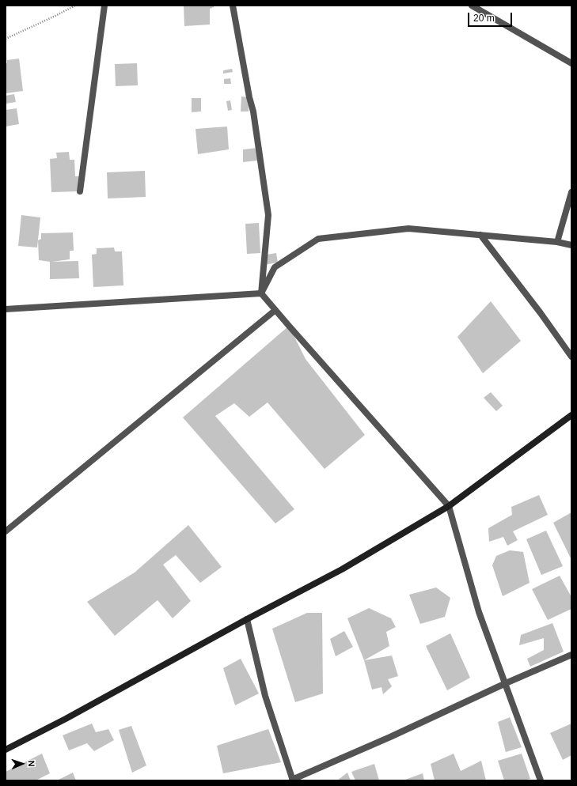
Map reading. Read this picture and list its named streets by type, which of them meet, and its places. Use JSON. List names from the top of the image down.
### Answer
{
  "scale_bar": "20 m",
  "north": "right"
}
